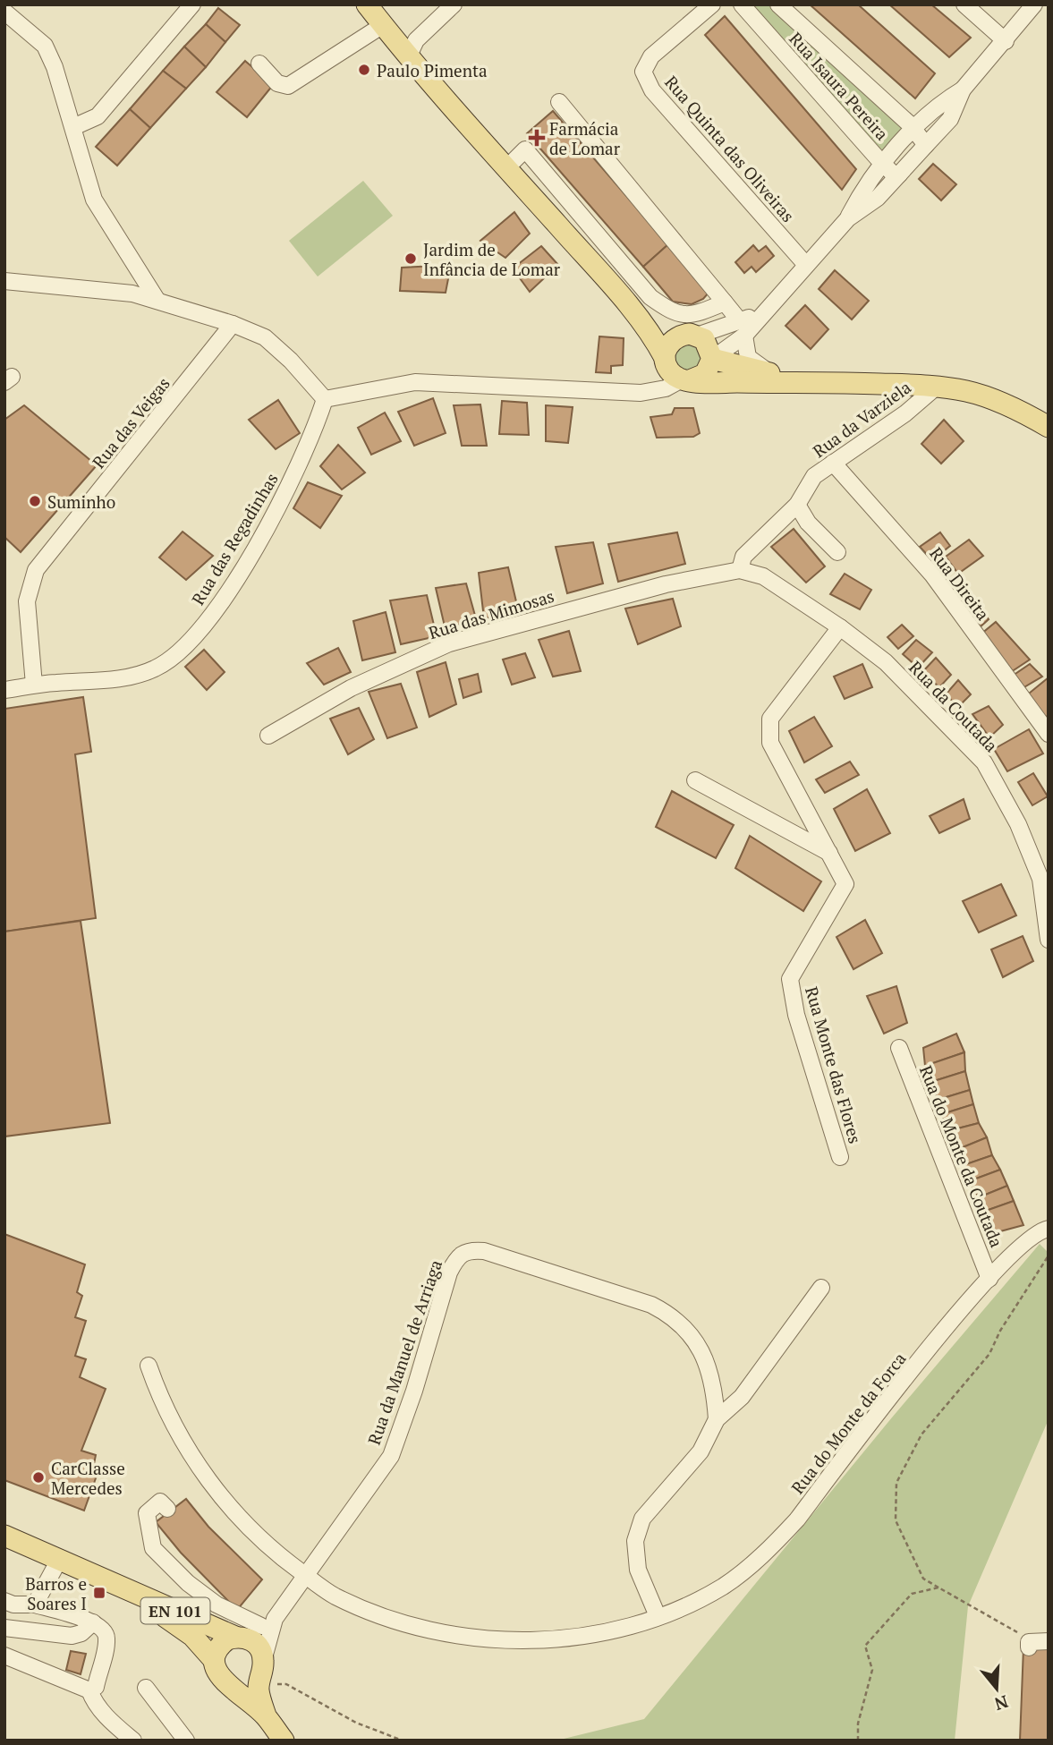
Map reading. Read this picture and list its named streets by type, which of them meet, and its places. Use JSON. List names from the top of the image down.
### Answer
{
  "streets": {
    "main road": ["EN 101"],
    "street": [
      "Rua Isaura Pereira",
      "Rua Quinta das Oliveiras",
      "Rua da Varziela",
      "Rua das Veigas",
      "Rua das Regadinhas",
      "Rua Direita",
      "Rua das Mimosas",
      "Rua da Coutada",
      "Rua Monte das Flores",
      "Rua do Monte da Coutada",
      "Rua da Manuel de Arriaga",
      "Rua do Monte da Forca"
    ]
  },
  "crossings": [
    ["Rua da Varziela", "Rua Direita"],
    ["Rua da Varziela", "Rua das Mimosas"],
    ["Rua da Varziela", "Rua da Coutada"],
    ["Rua das Veigas", "Rua das Regadinhas"],
    ["Rua das Mimosas", "Rua da Coutada"],
    ["Rua da Coutada", "Rua Monte das Flores"],
    ["Rua do Monte da Coutada", "Rua do Monte da Forca"],
    ["Rua da Manuel de Arriaga", "Rua do Monte da Forca"],
    ["Rua da Manuel de Arriaga", "EN 101"]
  ],
  "places": {
    "other": [
      "Paulo Pimenta",
      "Jardim de Infância de Lomar",
      "Suminho",
      "CarClasse Mercedes"
    ],
    "health": ["Farmácia de Lomar"],
    "transit": ["Barros e Soares I"]
  },
  "north": "bottom"
}
